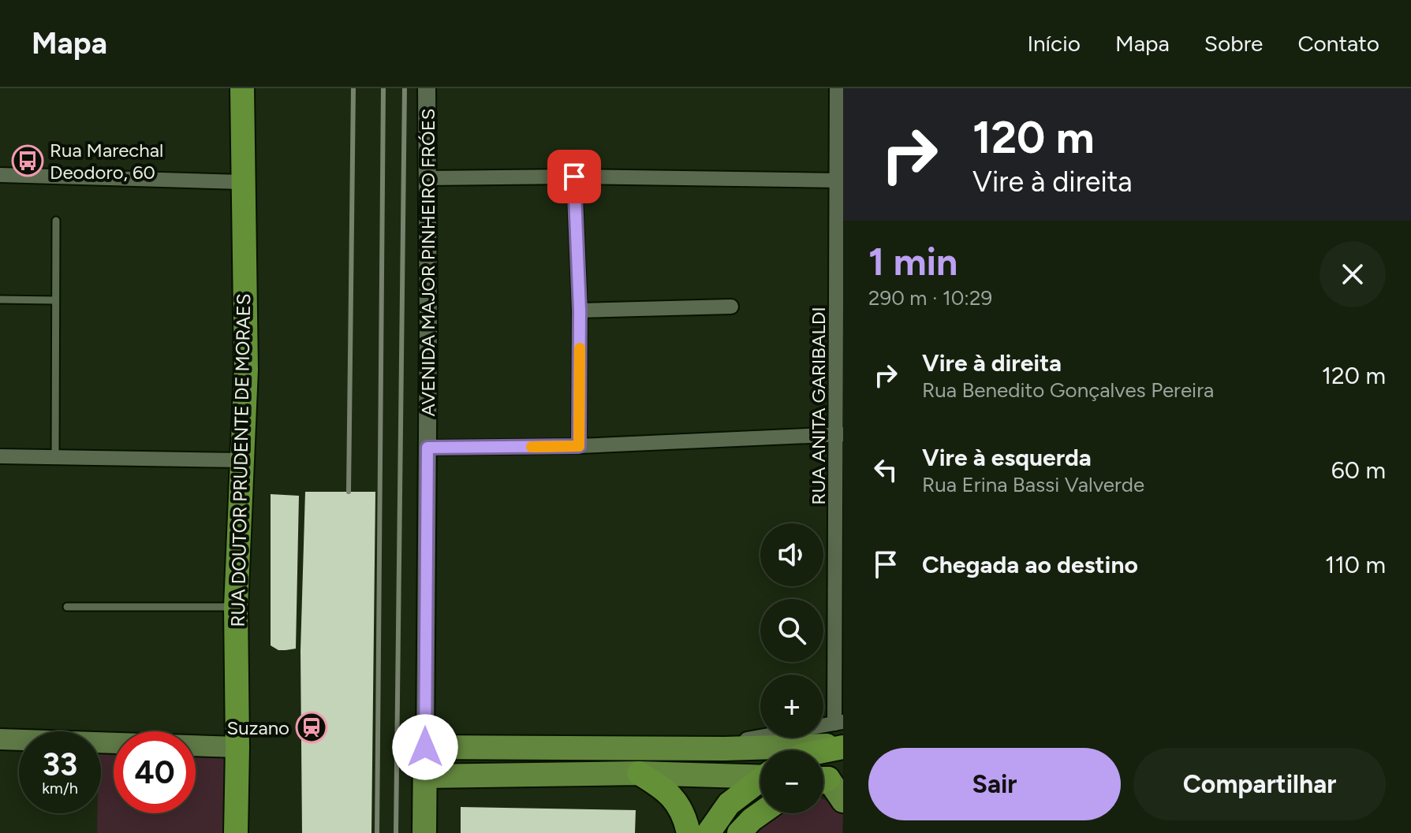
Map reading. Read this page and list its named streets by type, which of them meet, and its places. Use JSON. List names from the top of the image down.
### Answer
{
  "streets": {
    "highway": ["RUA DOUTOR PRUDENTE DE MORAES"],
    "main road": ["AVENIDA MAJOR PINHEIRO FRÓES"],
    "street": ["RUA ANITA GARIBALDI"]
  },
  "places": {
    "bus stop": ["Rua Marechal Deodoro, 60"],
    "station": ["Suzano"]
  },
  "page": {
    "header": "Mapa",
    "nav": [
      "Início",
      "Mapa",
      "Sobre",
      "Contato"
    ],
    "turn": ["120 m", "Vire à direita"],
    "heading": ["1 min", "290 m · 10:29"],
    "list": [
      {
        "name": "Vire à direita",
        "note": "Rua Benedito Gonçalves Pereira",
        "value": "120 m"
      },
      {
        "name": "Vire à esquerda",
        "note": "Rua Erina Bassi Valverde",
        "value": "60 m"
      },
      {
        "name": "Chegada ao destino",
        "value": "110 m"
      }
    ],
    "map_buttons": ["+", "−"],
    "speed": "33 km/h",
    "limit": "40",
    "buttons": ["Sair", "Compartilhar"]
  }
}
